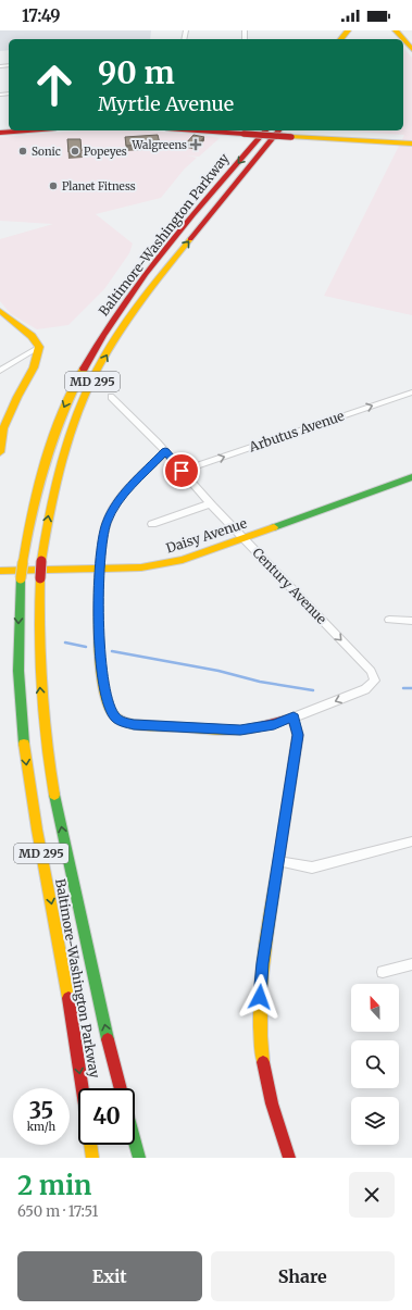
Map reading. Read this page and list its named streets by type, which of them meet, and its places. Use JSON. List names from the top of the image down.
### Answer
{
  "streets": {
    "main road": ["Baltimore-Washington Parkway", "MD 295", "Daisy Avenue"],
    "street": ["Arbutus Avenue", "Century Avenue"]
  },
  "crossings": [
    ["Arbutus Avenue", "Century Avenue"],
    ["Daisy Avenue", "Century Avenue"]
  ],
  "one_way": ["Arbutus Avenue"],
  "places": {
    "health": ["Walgreens"],
    "other": ["Sonic", "Popeyes", "Planet Fitness"]
  },
  "north": "top",
  "page": {
    "status": "17:49",
    "turn": ["90 m", "Myrtle Avenue"],
    "speed": "35 km/h",
    "limit": "40",
    "heading": ["2 min", "650 m · 17:51"],
    "buttons": ["Exit", "Share"]
  }
}
